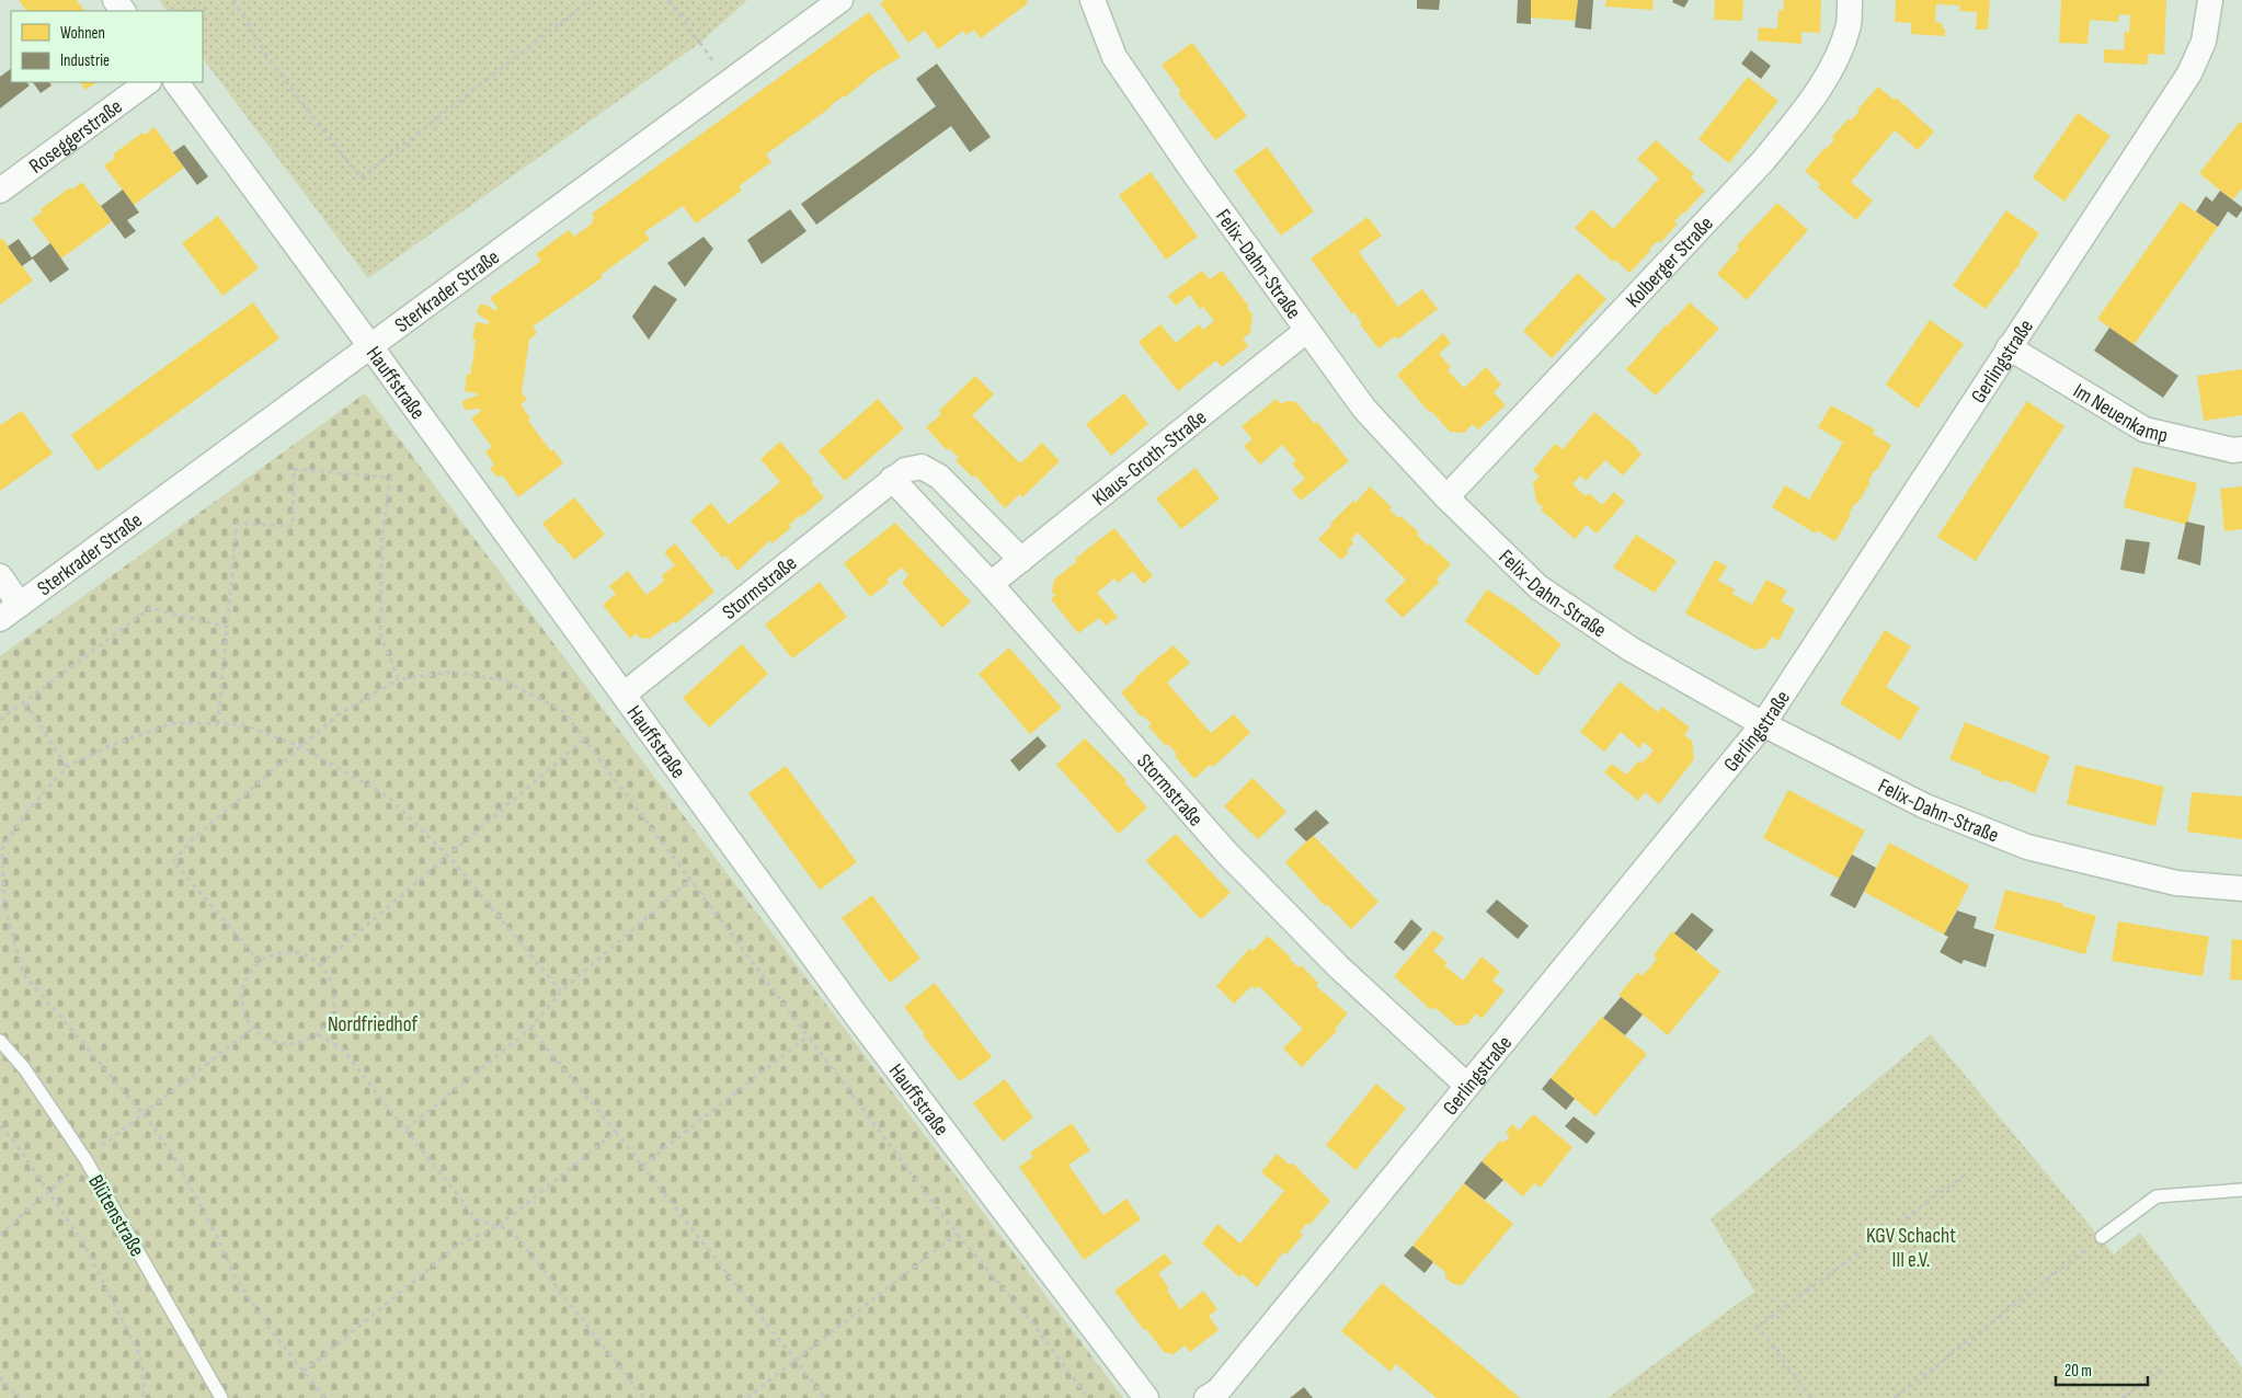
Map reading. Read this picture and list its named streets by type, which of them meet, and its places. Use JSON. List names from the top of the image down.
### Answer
{
  "streets": {
    "street": [
      "Roseggerstraße",
      "Kolberger Straße",
      "Felix-Dahn-Straße",
      "Sterkrader Straße",
      "Gerlingstraße",
      "Hauffstraße",
      "Im Neuenkamp",
      "Klaus-Groth-Straße",
      "Stormstraße"
    ],
    "lane": ["Blütenstraße"]
  },
  "crossings": [
    ["Kolberger Straße", "Felix-Dahn-Straße"],
    ["Felix-Dahn-Straße", "Gerlingstraße"],
    ["Felix-Dahn-Straße", "Klaus-Groth-Straße"],
    ["Sterkrader Straße", "Hauffstraße"],
    ["Gerlingstraße", "Im Neuenkamp"],
    ["Gerlingstraße", "Stormstraße"],
    ["Hauffstraße", "Stormstraße"],
    ["Klaus-Groth-Straße", "Stormstraße"]
  ],
  "parks": ["Nordfriedhof", "KGV Schacht III e.V."],
  "legend": ["Wohnen", "Industrie"],
  "scale_bar": "20 m"
}
